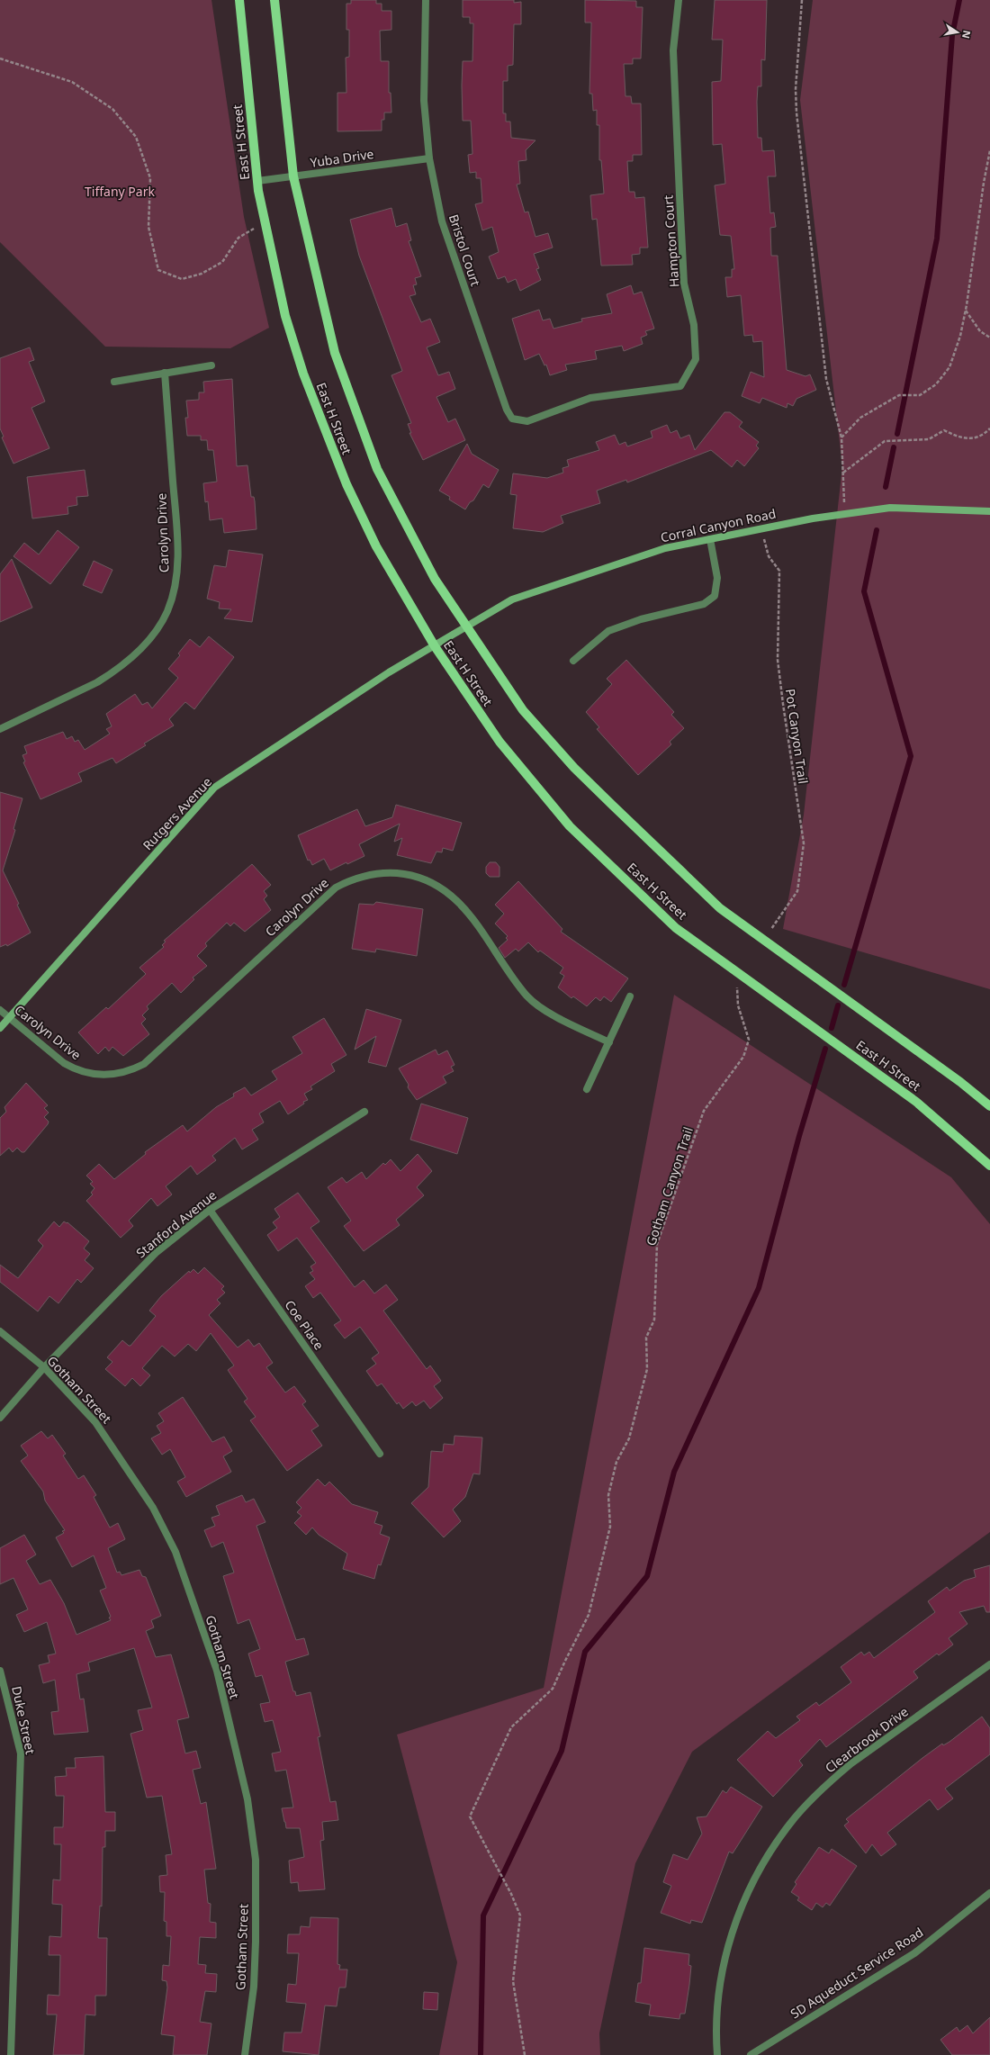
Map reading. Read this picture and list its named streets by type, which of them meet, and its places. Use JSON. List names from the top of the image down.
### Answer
{
  "streets": {
    "main road": ["East H Street", "Corral Canyon Road", "Rutgers Avenue"],
    "street": [
      "Yuba Drive",
      "Hampton Court",
      "Bristol Court",
      "Carolyn Drive",
      "Stanford Avenue",
      "Coe Place",
      "Gotham Street",
      "Duke Street",
      "Clearbrook Drive",
      "SD Aqueduct Service Road"
    ],
    "path": ["Pot Canyon Trail", "Gotham Canyon Trail"]
  },
  "crossings": [
    ["East H Street", "Yuba Drive"],
    ["East H Street", "Corral Canyon Road"],
    ["East H Street", "Pot Canyon Trail"],
    ["East H Street", "Rutgers Avenue"],
    ["East H Street", "Gotham Canyon Trail"],
    ["Yuba Drive", "Bristol Court"],
    ["Hampton Court", "Bristol Court"],
    ["Corral Canyon Road", "Pot Canyon Trail"],
    ["Corral Canyon Road", "Rutgers Avenue"],
    ["Carolyn Drive", "Rutgers Avenue"],
    ["Stanford Avenue", "Coe Place"],
    ["Stanford Avenue", "Gotham Street"]
  ],
  "parks": ["Tiffany Park"],
  "north": "right"
}
